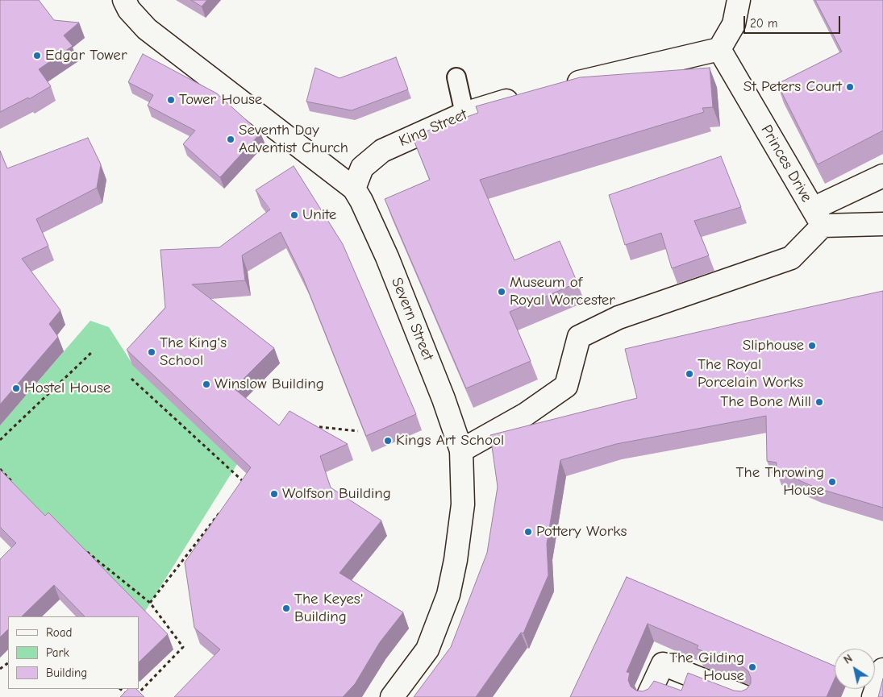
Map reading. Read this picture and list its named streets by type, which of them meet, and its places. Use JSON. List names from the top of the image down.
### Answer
{
  "streets": {
    "street": ["King Street", "Princes Drive", "Severn Street"]
  },
  "crossings": [
    ["King Street", "Severn Street"]
  ],
  "places": [
    "Edgar Tower",
    "St Peters Court",
    "Tower House",
    "Seventh Day Adventist Church",
    "Unite",
    "Museum of Royal Worcester",
    "Sliphouse",
    "The King's School",
    "The Royal Porcelain Works",
    "Winslow Building",
    "Hostel House",
    "The Bone Mill",
    "Kings Art School",
    "The Throwing House",
    "Wolfson Building",
    "Pottery Works",
    "The Keyes' Building",
    "The Gilding House"
  ],
  "legend": ["Road", "Park", "Building"],
  "scale_bar": "20 m",
  "north": "top left"
}
